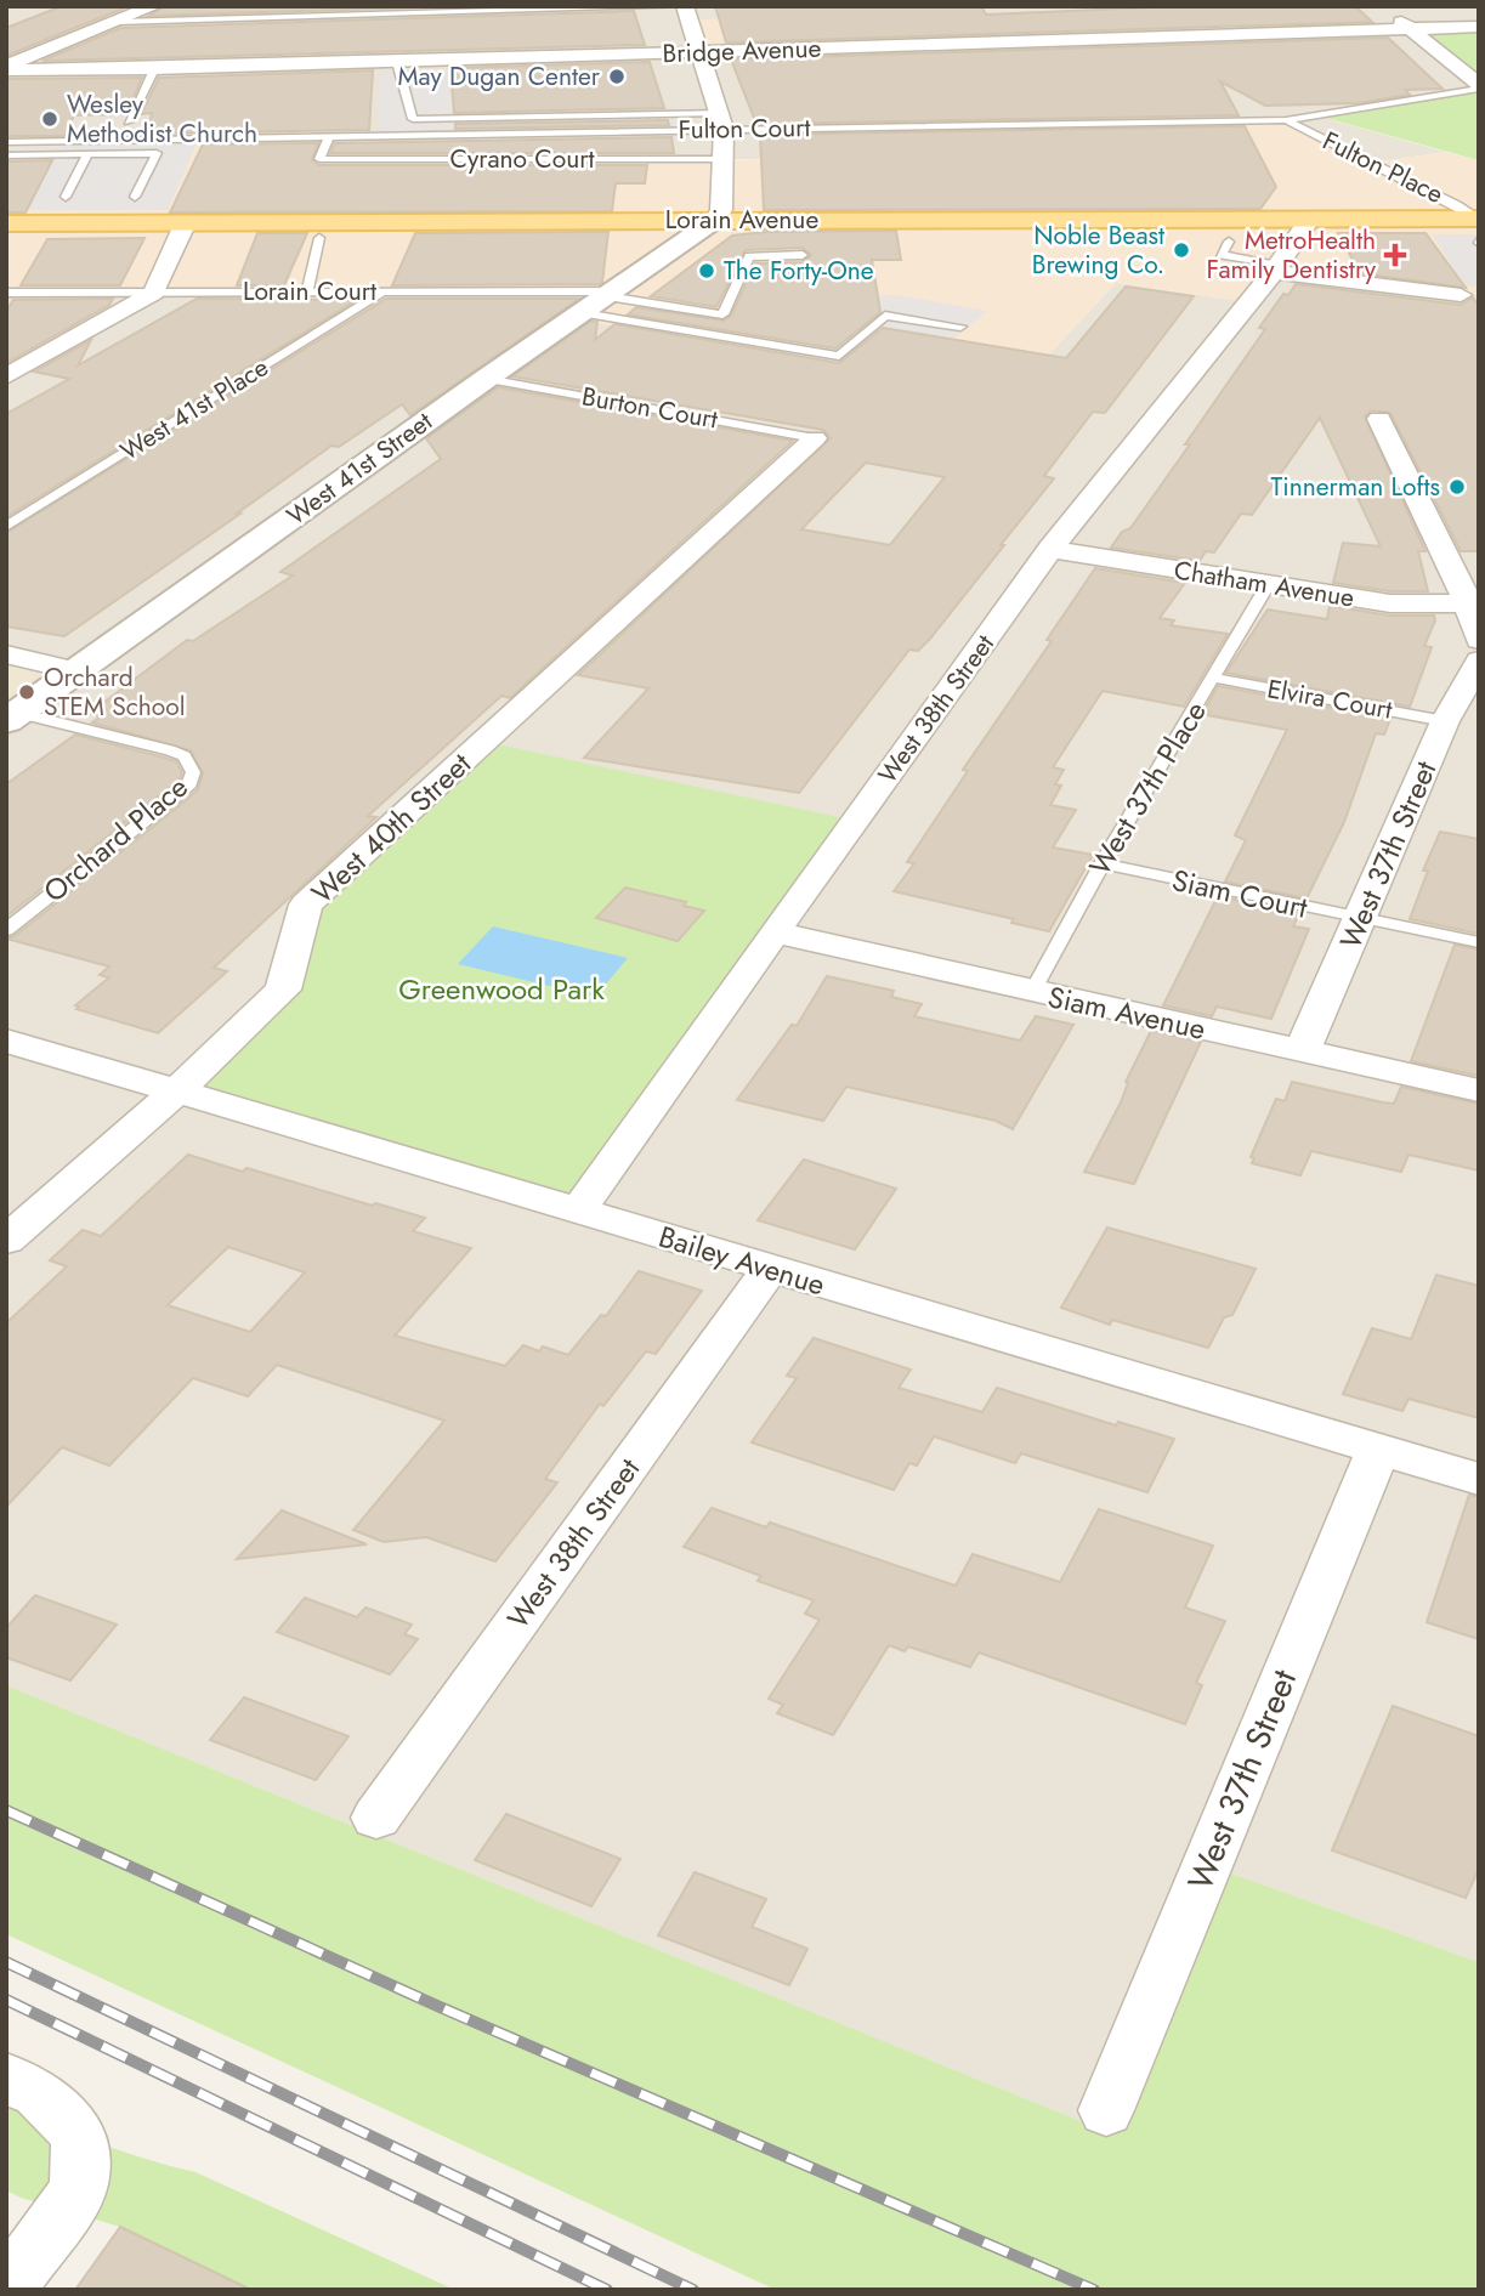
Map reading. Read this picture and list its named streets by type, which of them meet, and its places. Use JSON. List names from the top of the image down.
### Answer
{
  "streets": {
    "main road": ["Lorain Avenue"],
    "street": [
      "Bridge Avenue",
      "West 41st Street",
      "Chatham Avenue",
      "West 38th Street",
      "West 40th Street",
      "West 37th Street",
      "Siam Avenue",
      "Bailey Avenue"
    ],
    "lane": [
      "Fulton Court",
      "Cyrano Court",
      "Fulton Place",
      "Lorain Court",
      "Burton Court",
      "West 41st Place",
      "Elvira Court",
      "West 37th Place",
      "Orchard Place",
      "Siam Court"
    ]
  },
  "crossings": [
    ["Fulton Court", "Cyrano Court"],
    ["Fulton Court", "Fulton Place"],
    ["Fulton Place", "Lorain Avenue"],
    ["Lorain Avenue", "West 41st Street"],
    ["Lorain Avenue", "West 38th Street"],
    ["Lorain Court", "West 41st Place"],
    ["Lorain Court", "West 41st Street"],
    ["Burton Court", "West 41st Street"],
    ["Burton Court", "West 40th Street"],
    ["West 41st Street", "Orchard Place"],
    ["Chatham Avenue", "West 38th Street"],
    ["Chatham Avenue", "West 37th Place"],
    ["Elvira Court", "West 37th Place"],
    ["Elvira Court", "West 37th Street"],
    ["West 38th Street", "Siam Avenue"],
    ["West 38th Street", "Bailey Avenue"],
    ["West 37th Place", "Siam Court"],
    ["West 37th Place", "Siam Avenue"],
    ["West 40th Street", "Bailey Avenue"],
    ["West 37th Street", "Siam Court"],
    ["West 37th Street", "Siam Avenue"],
    ["West 37th Street", "Bailey Avenue"]
  ],
  "parks": ["Greenwood Park"],
  "places": {
    "other": [
      "May Dugan Center",
      "Wesley Methodist Church",
      "Noble Beast Brewing Co.",
      "The Forty-One",
      "Tinnerman Lofts",
      "Orchard STEM School"
    ],
    "health": ["MetroHealth Family Dentistry"]
  }
}
